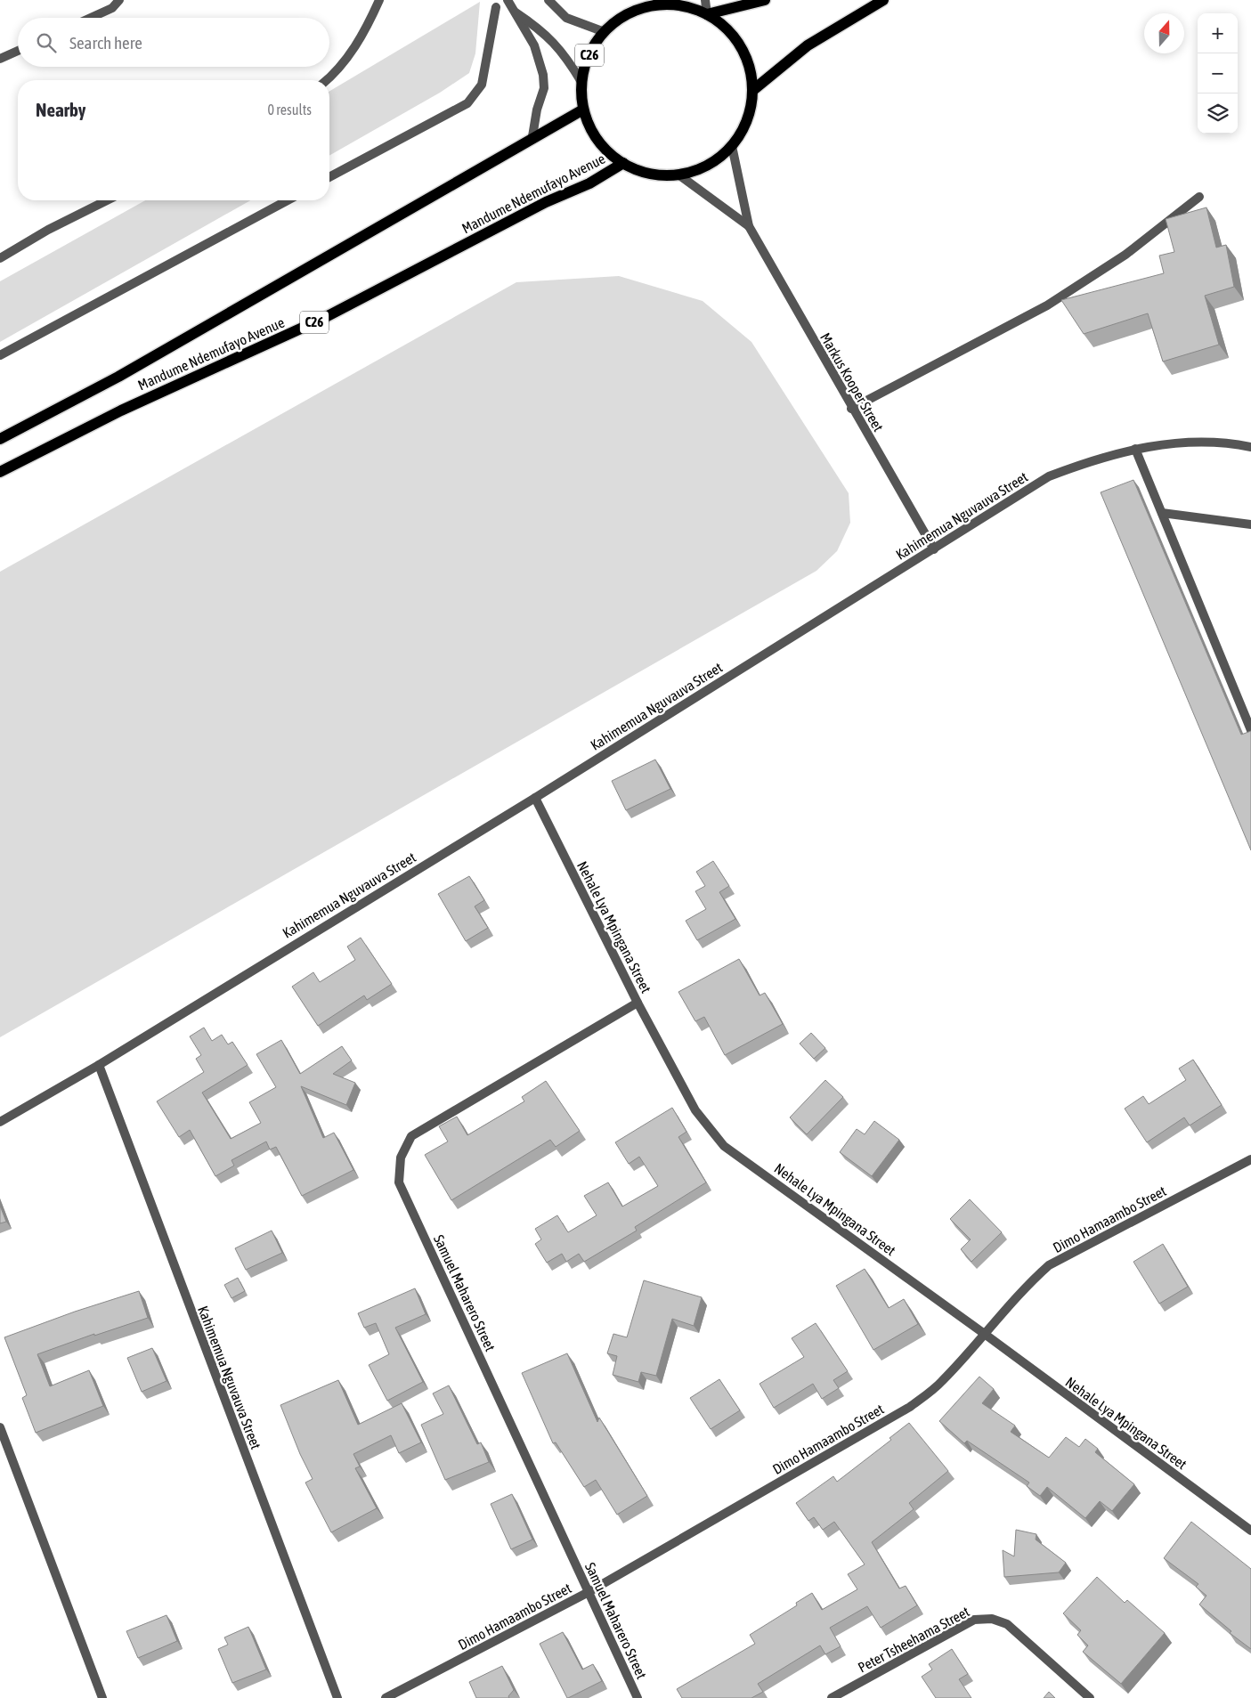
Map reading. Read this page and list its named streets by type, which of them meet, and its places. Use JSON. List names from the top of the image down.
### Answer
{
  "streets": {
    "main road": ["C26", "Mandume Ndemufayo Avenue"],
    "street": [
      "Markus Kooper Street",
      "Kahimemua Nguvauva Street",
      "Nehale Lya Mpingana Street",
      "Dimo Hamaambo Street",
      "Samuel Maharero Street",
      "Peter Tsheehama Street"
    ]
  },
  "crossings": [
    ["Markus Kooper Street", "Kahimemua Nguvauva Street"],
    ["Kahimemua Nguvauva Street", "Nehale Lya Mpingana Street"],
    ["Nehale Lya Mpingana Street", "Dimo Hamaambo Street"],
    ["Nehale Lya Mpingana Street", "Samuel Maharero Street"],
    ["Dimo Hamaambo Street", "Samuel Maharero Street"]
  ],
  "north": "top",
  "page": {
    "map_buttons": ["+", "−"],
    "search": "Search here",
    "heading": ["Nearby", "0 results"]
  }
}
